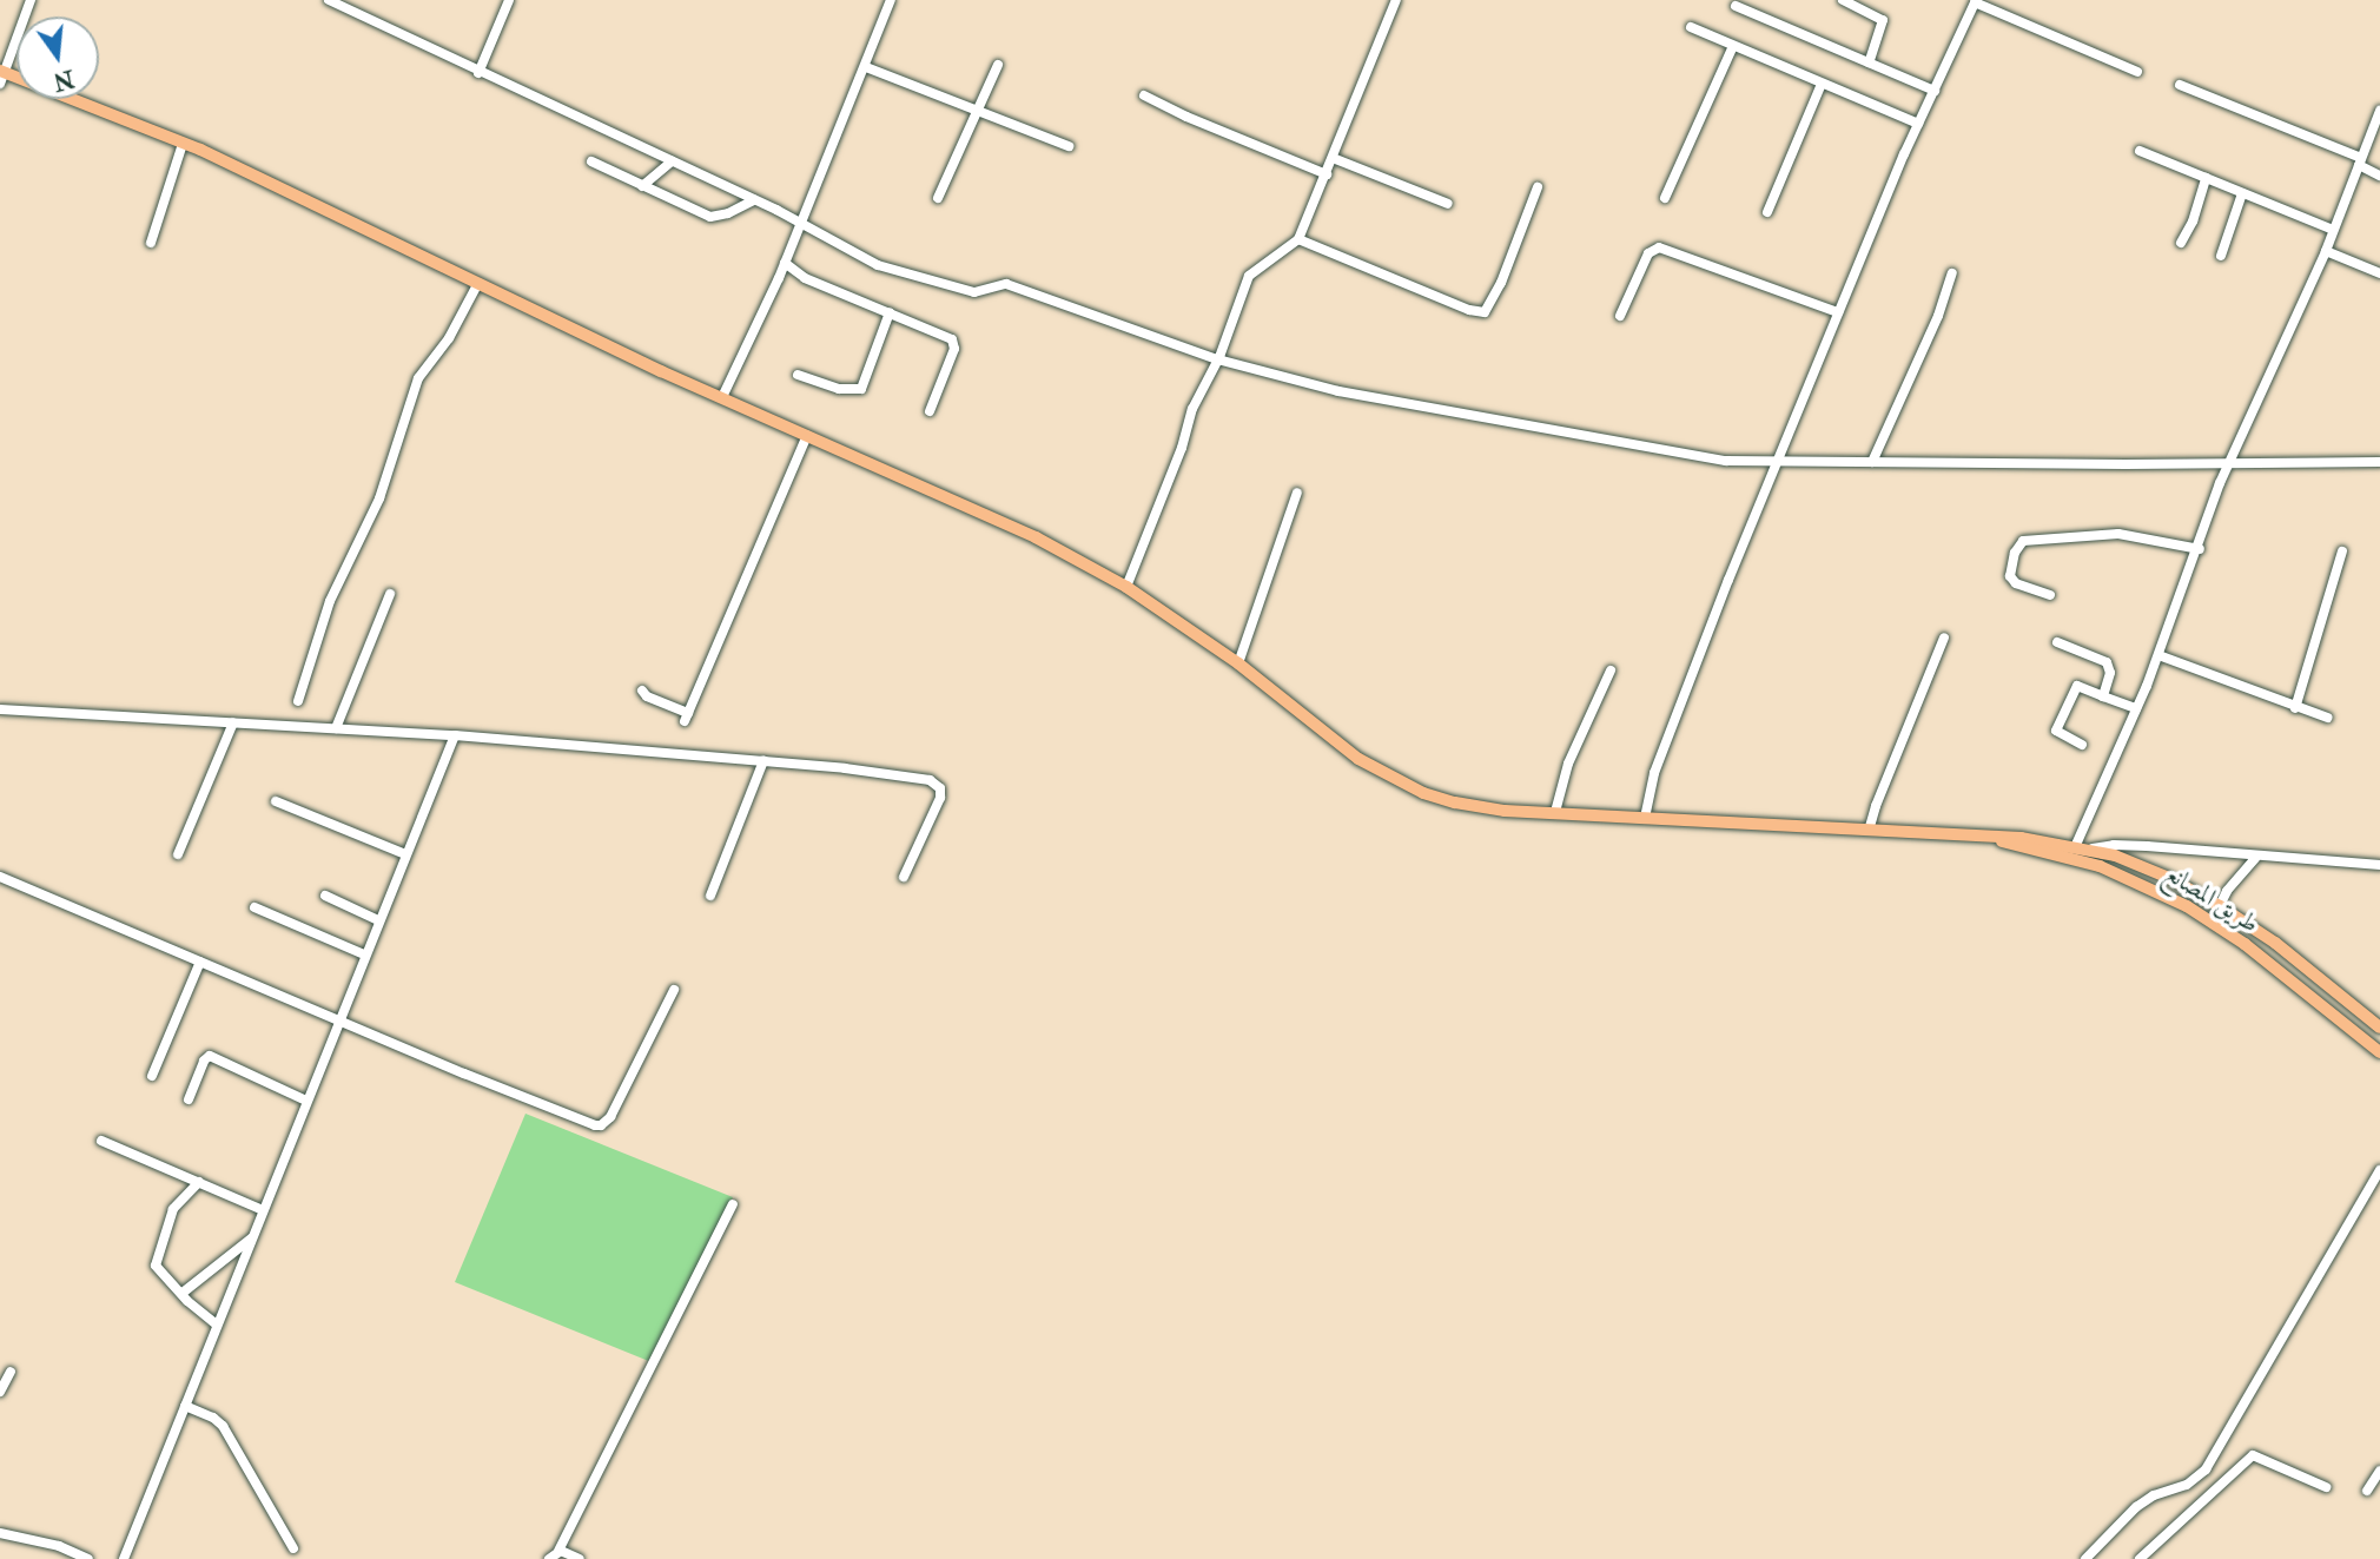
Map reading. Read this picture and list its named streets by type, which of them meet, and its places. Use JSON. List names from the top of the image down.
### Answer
{
  "streets": {
    "main road": ["طريق المصانع"]
  },
  "north": "bottom"
}
